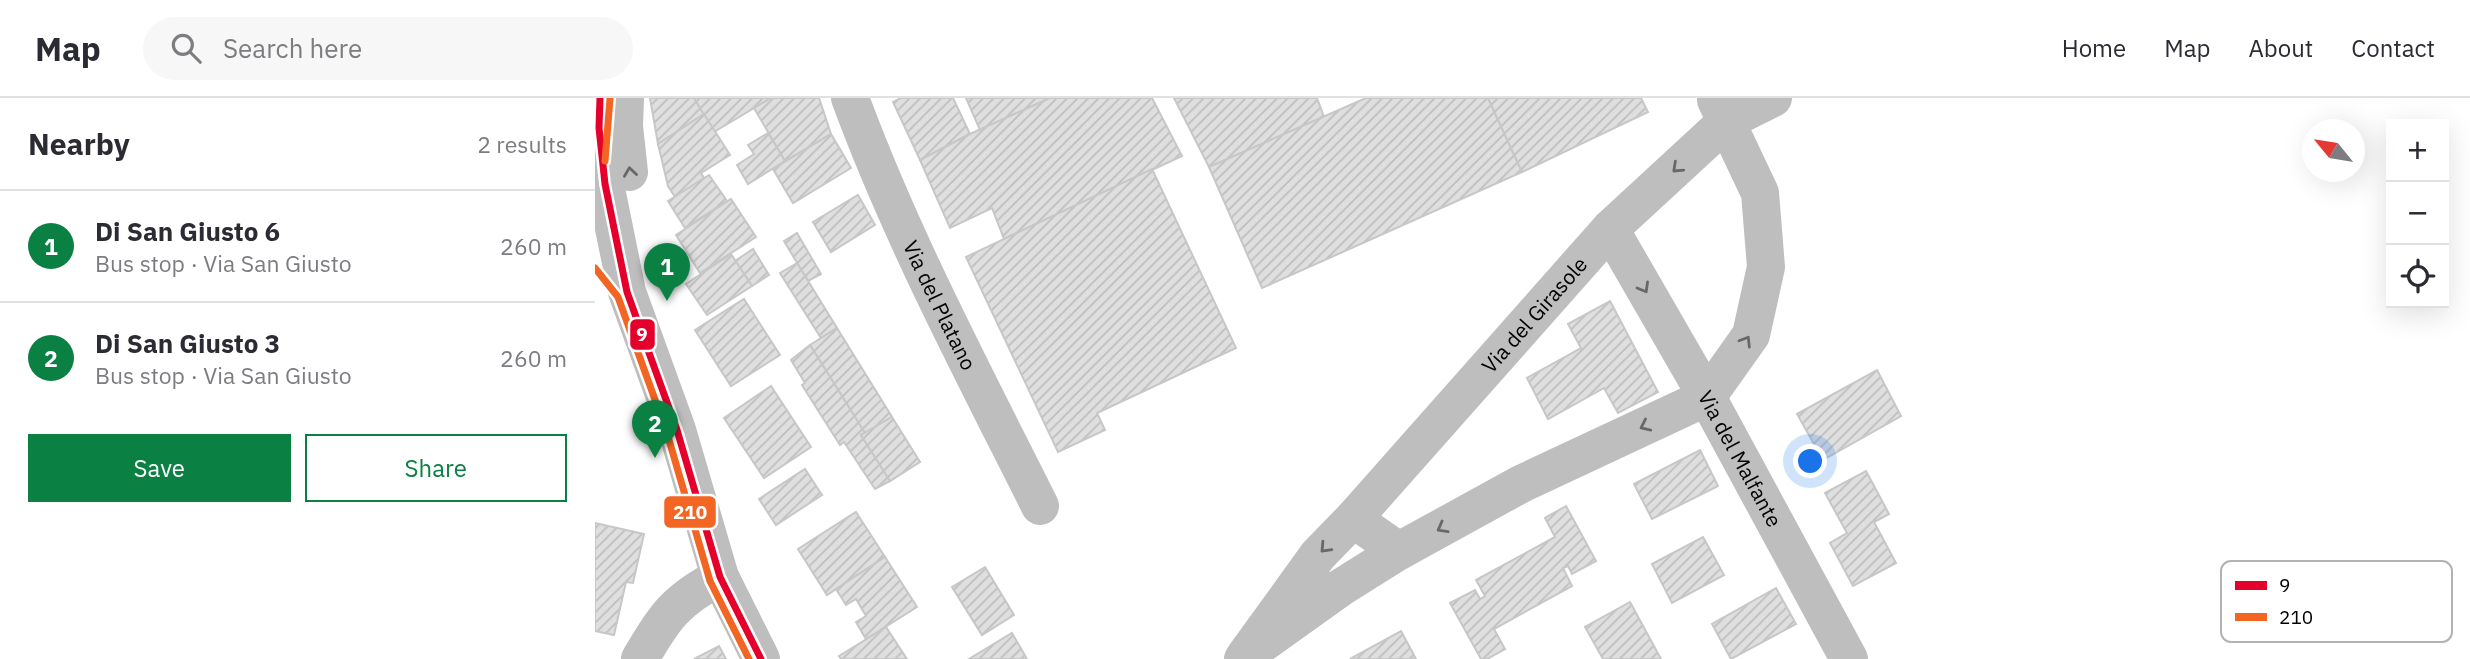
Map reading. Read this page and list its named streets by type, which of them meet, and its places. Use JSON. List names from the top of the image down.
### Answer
{
  "streets": {
    "street": ["Via del Platano", "Via del Girasole", "Via del Malfante"]
  },
  "crossings": [
    ["Via del Girasole", "Via del Malfante"]
  ],
  "one_way": ["Via del Malfante"],
  "lines": ["transit line 9", "transit line 210"],
  "legend": ["9", "210"],
  "north": "top left",
  "page": {
    "header": "Map",
    "search": "Search here",
    "nav": [
      "Home",
      "Map",
      "About",
      "Contact"
    ],
    "heading": ["Nearby", "2 results"],
    "map_buttons": ["+", "−"],
    "list": [
      {
        "mark": "1",
        "name": "Di San Giusto 6",
        "note": "Bus stop · Via San Giusto",
        "value": "260 m"
      },
      {
        "mark": "2",
        "name": "Di San Giusto 3",
        "note": "Bus stop · Via San Giusto",
        "value": "260 m"
      }
    ],
    "pins": ["1", "2"],
    "buttons": ["Save", "Share"]
  }
}
